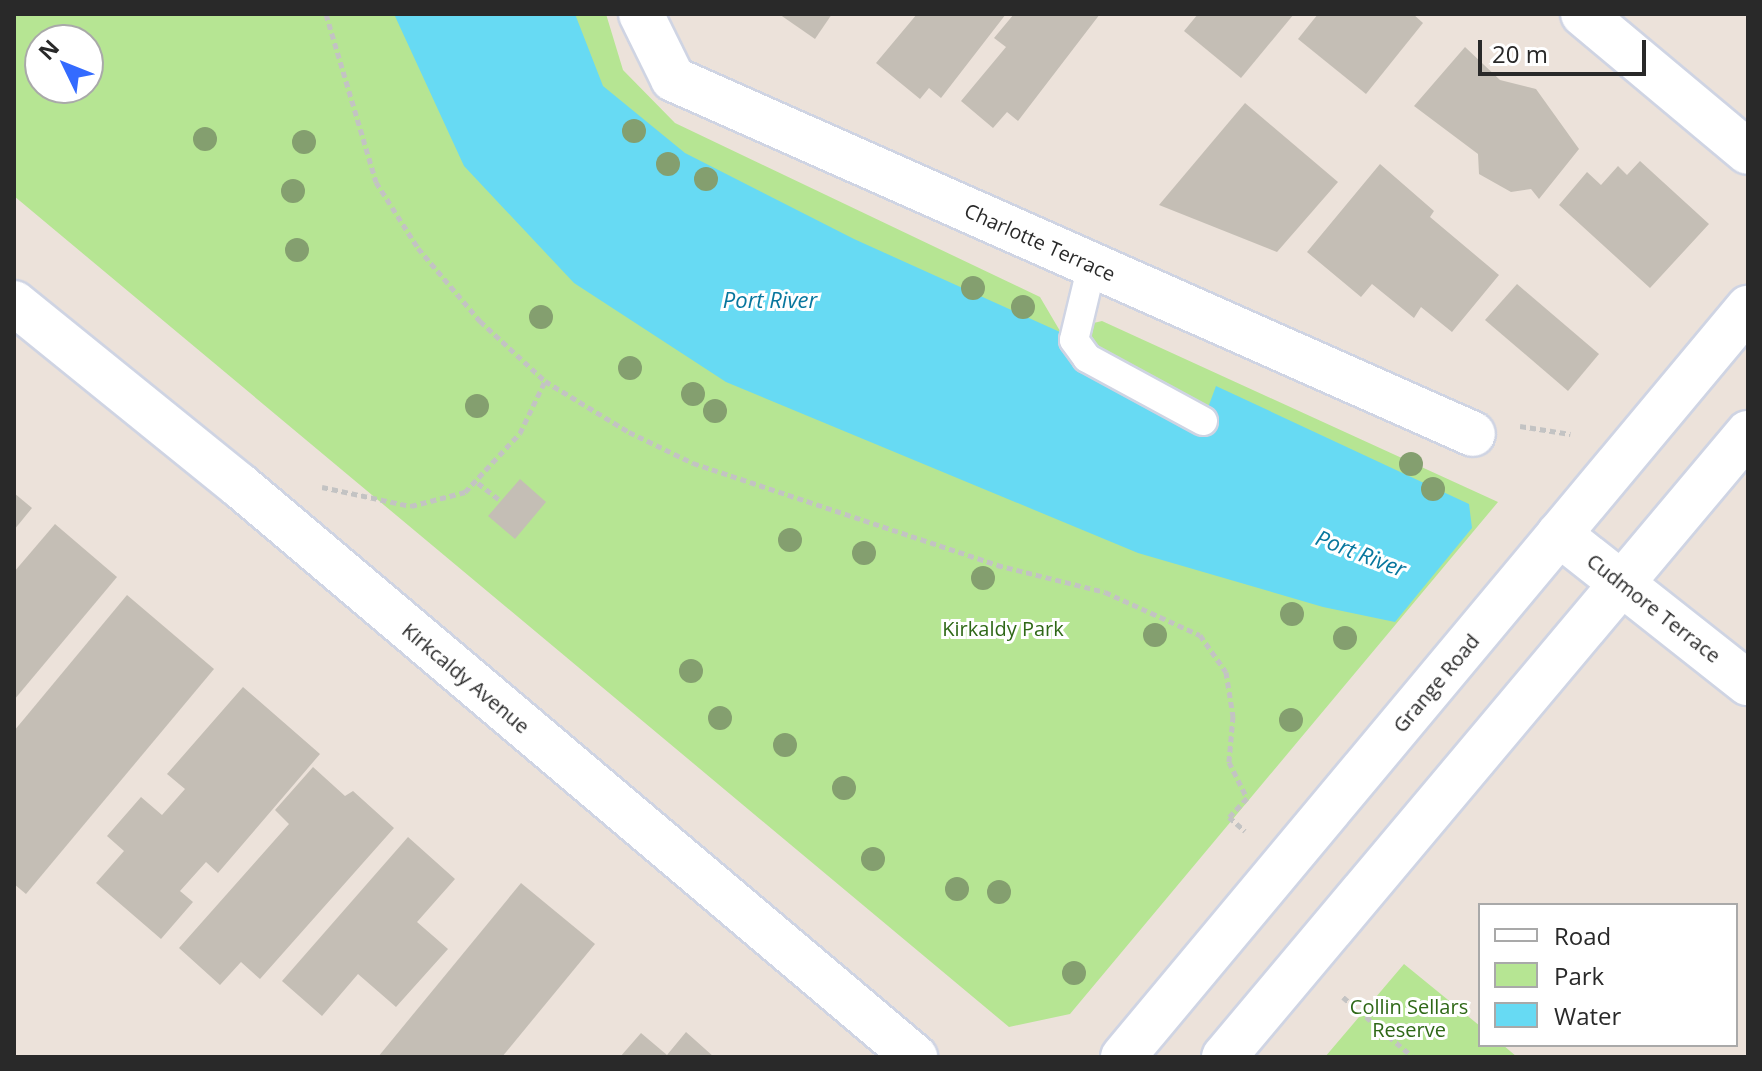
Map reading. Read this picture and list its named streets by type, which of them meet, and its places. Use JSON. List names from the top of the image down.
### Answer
{
  "streets": {
    "street": [
      "Charlotte Terrace",
      "Cudmore Terrace",
      "Kirkcaldy Avenue",
      "Grange Road"
    ]
  },
  "crossings": [
    ["Cudmore Terrace", "Grange Road"]
  ],
  "water": ["Port River"],
  "parks": ["Kirkaldy Park", "Collin Sellars Reserve"],
  "legend": ["Road", "Park", "Water"],
  "scale_bar": "20 m",
  "north": "top left"
}
